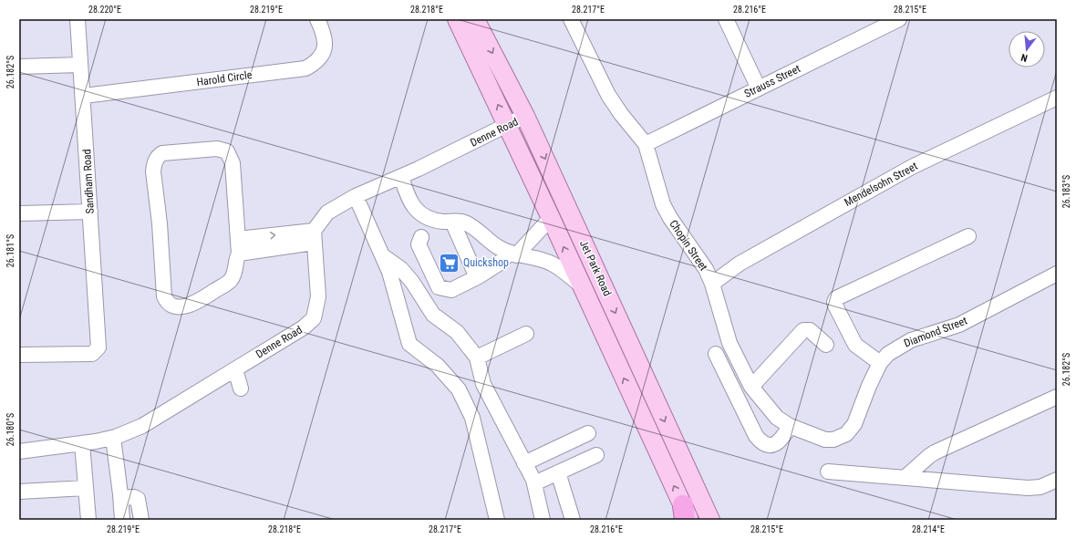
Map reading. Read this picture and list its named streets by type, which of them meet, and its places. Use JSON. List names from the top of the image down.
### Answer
{
  "streets": {
    "main road": ["Jet Park Road"],
    "street": [
      "Harold Circle",
      "Strauss Street",
      "Denne Road",
      "Sandham Road",
      "Mendelsohn Street",
      "Chopin Street",
      "Diamond Street"
    ]
  },
  "crossings": [
    ["Harold Circle", "Sandham Road"],
    ["Strauss Street", "Chopin Street"],
    ["Denne Road", "Jet Park Road"],
    ["Mendelsohn Street", "Chopin Street"],
    ["Chopin Street", "Diamond Street"]
  ],
  "places": {
    "supermarket": ["Quickshop"]
  },
  "north": "bottom",
  "coordinates": [
    "28.220°E",
    "28.219°E",
    "28.218°E",
    "28.217°E",
    "28.216°E",
    "28.215°E",
    "26.182°S",
    "26.183°S",
    "26.181°S",
    "26.180°S",
    "28.214°E"
  ]
}
